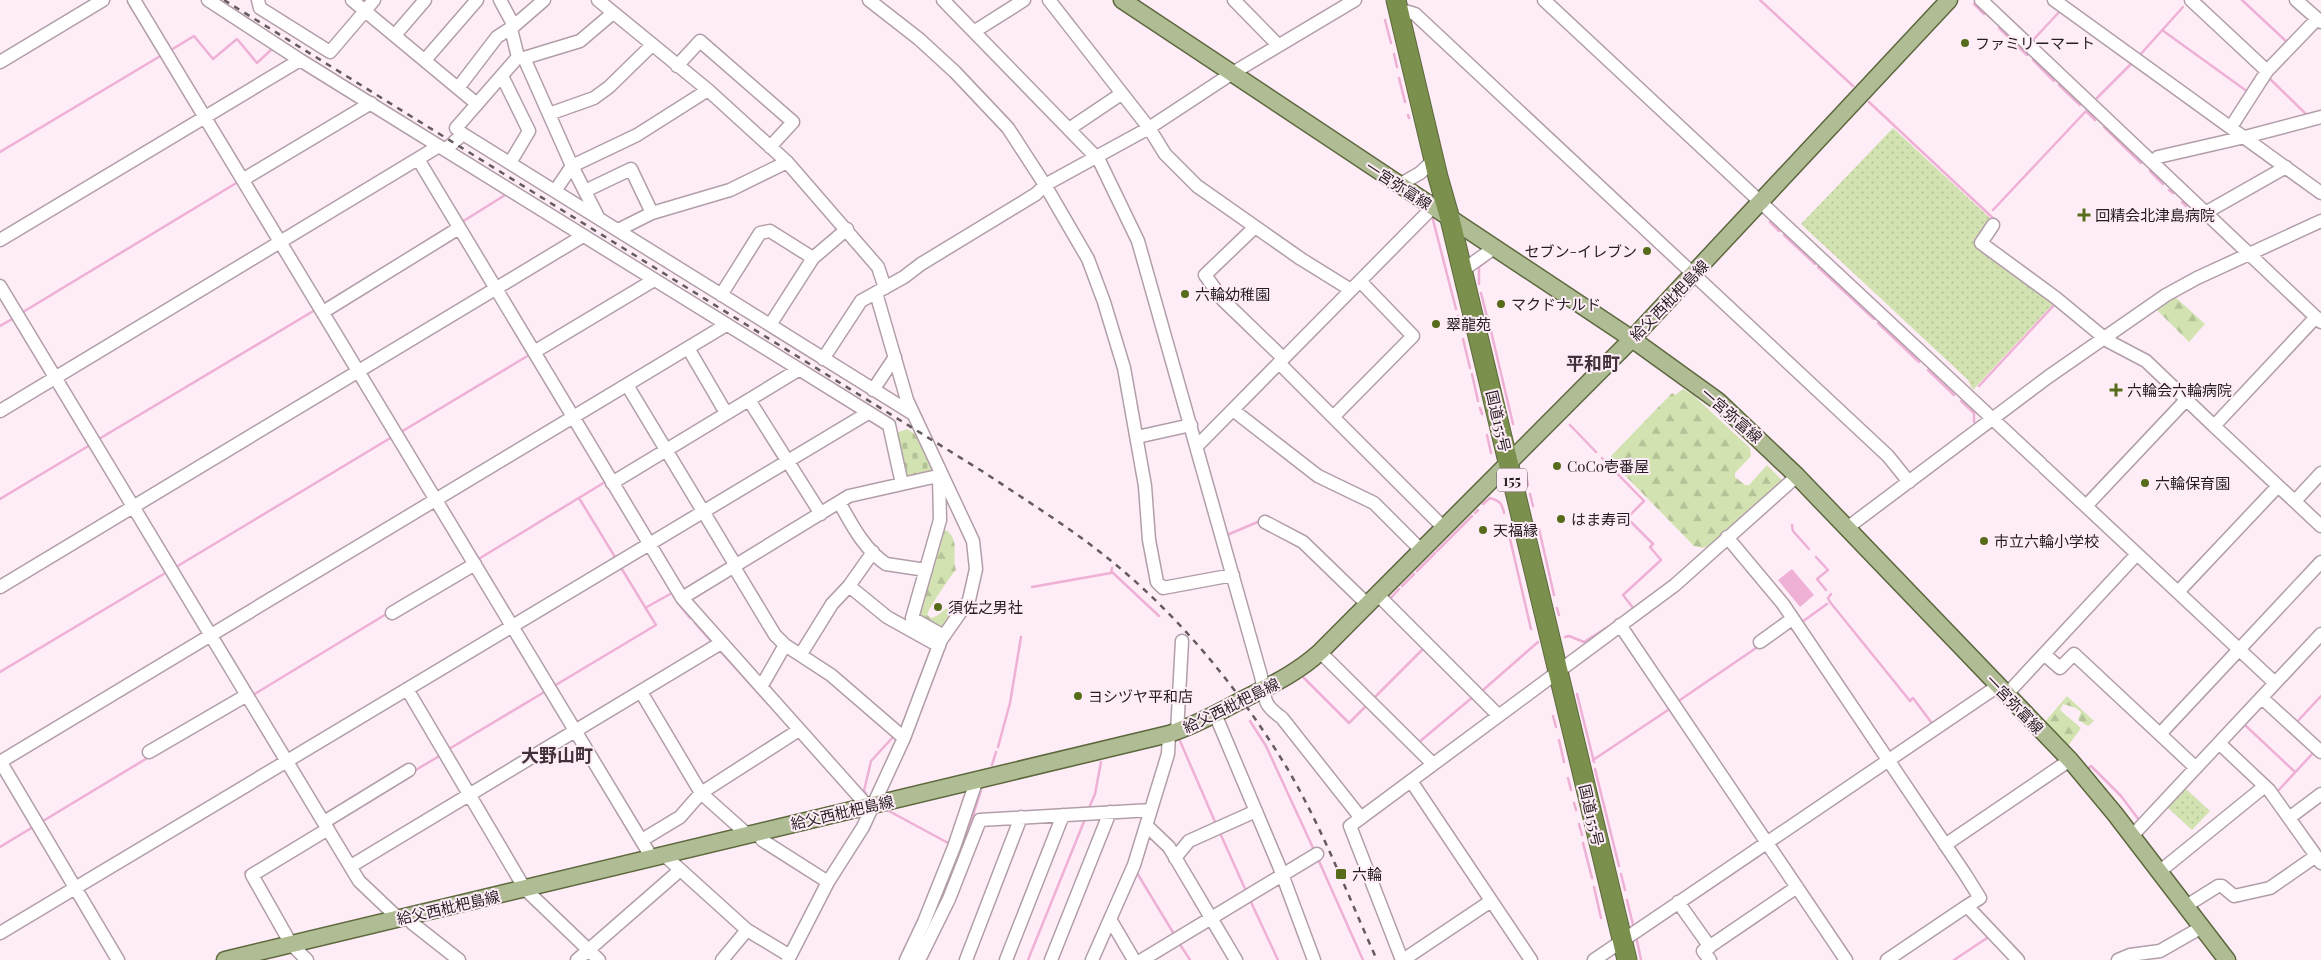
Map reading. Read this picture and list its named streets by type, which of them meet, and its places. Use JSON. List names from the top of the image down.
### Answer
{
  "streets": {
    "highway": ["国道155号", "155"],
    "main road": ["一宮弥富線", "給父西枇杷島線"]
  },
  "crossings": [
    ["一宮弥富線", "給父西枇杷島線"],
    ["一宮弥富線", "国道155号"],
    ["給父西枇杷島線", "国道155号"]
  ],
  "districts": ["平和町", "大野山町"],
  "places": {
    "other": [
      "ファミリーマート",
      "セブン-イレブン",
      "六輪幼稚園",
      "マクドナルド",
      "翠龍苑",
      "CoCo壱番屋",
      "六輪保育園",
      "はま寿司",
      "天福縁",
      "市立六輪小学校",
      "須佐之男社",
      "ヨシヅヤ平和店"
    ],
    "health": ["回精会北津島病院", "六輪会六輪病院"],
    "transit": ["六輪"]
  }
}
